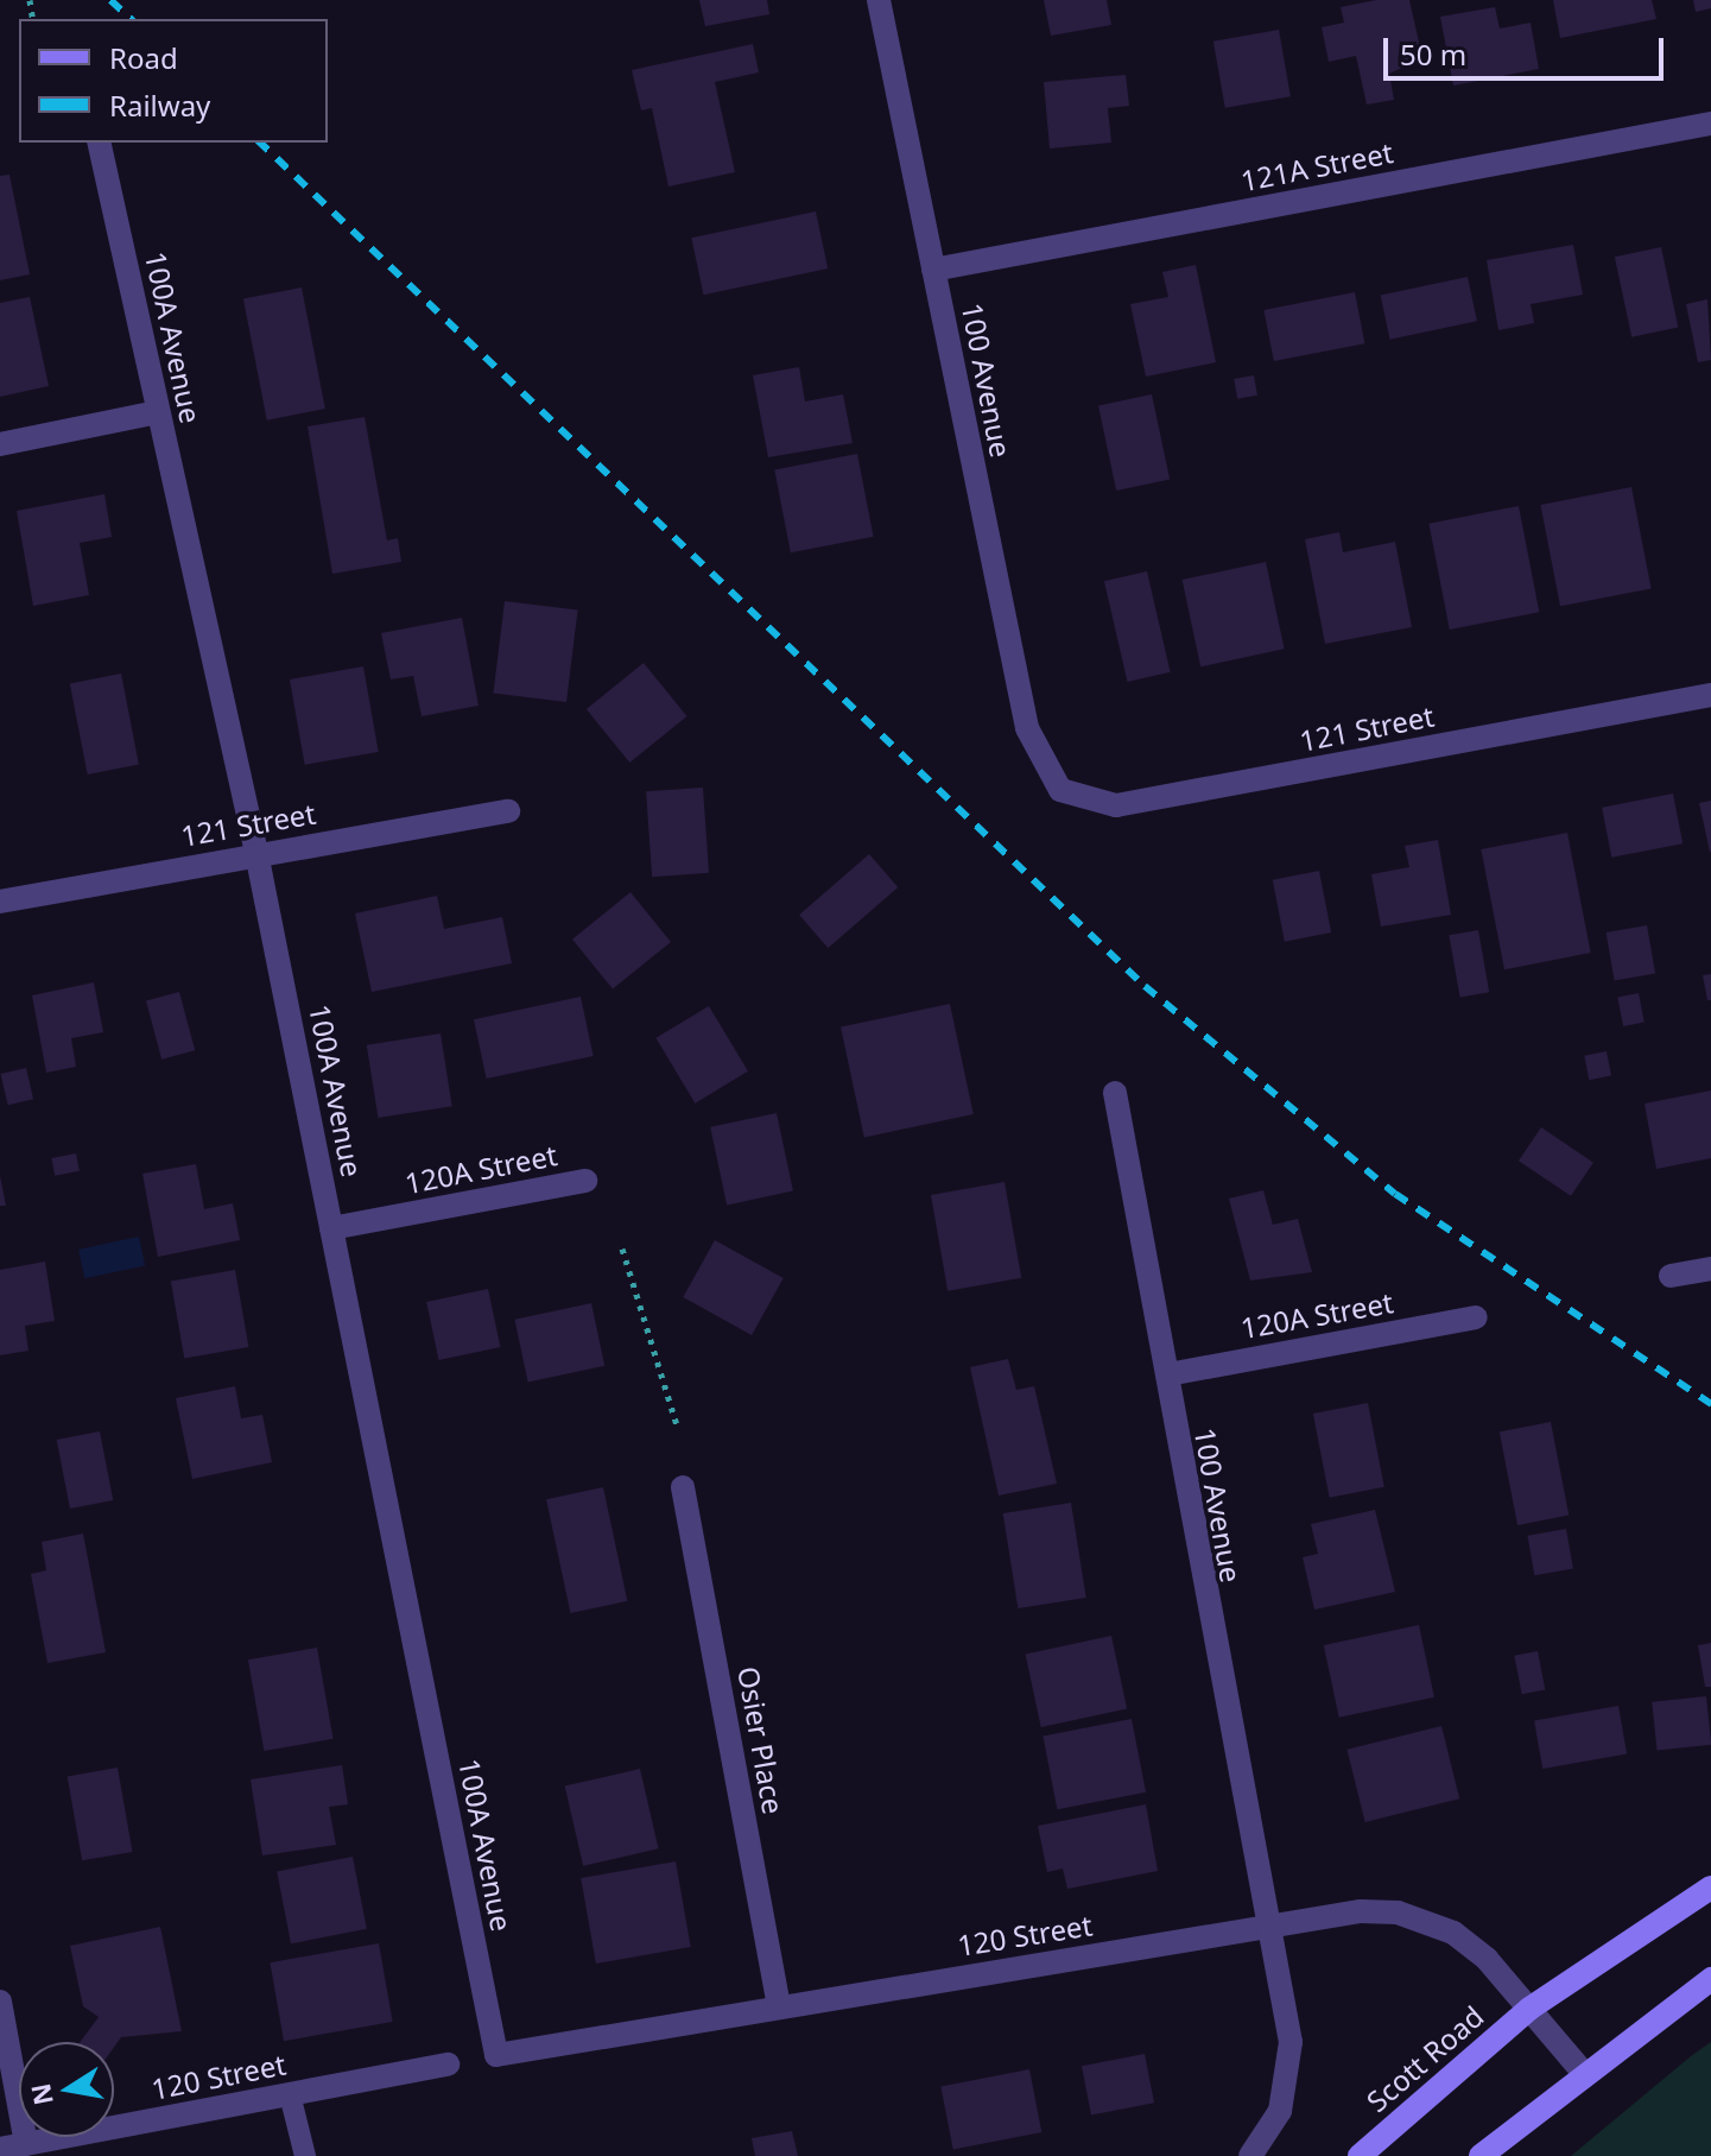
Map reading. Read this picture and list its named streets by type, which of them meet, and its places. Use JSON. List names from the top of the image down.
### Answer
{
  "streets": {
    "main road": ["Scott Road"],
    "street": [
      "121A Street",
      "100A Avenue",
      "100 Avenue",
      "121 Street",
      "120A Street",
      "Osier Place",
      "120 Street"
    ]
  },
  "crossings": [
    ["121A Street", "100 Avenue"],
    ["100A Avenue", "121 Street"],
    ["100A Avenue", "120A Street"],
    ["100A Avenue", "120 Street"],
    ["100 Avenue", "121 Street"],
    ["100 Avenue", "120A Street"],
    ["100 Avenue", "120 Street"],
    ["Osier Place", "120 Street"],
    ["120 Street", "Scott Road"]
  ],
  "legend": ["Road", "Railway"],
  "scale_bar": "50 m",
  "north": "left"
}
